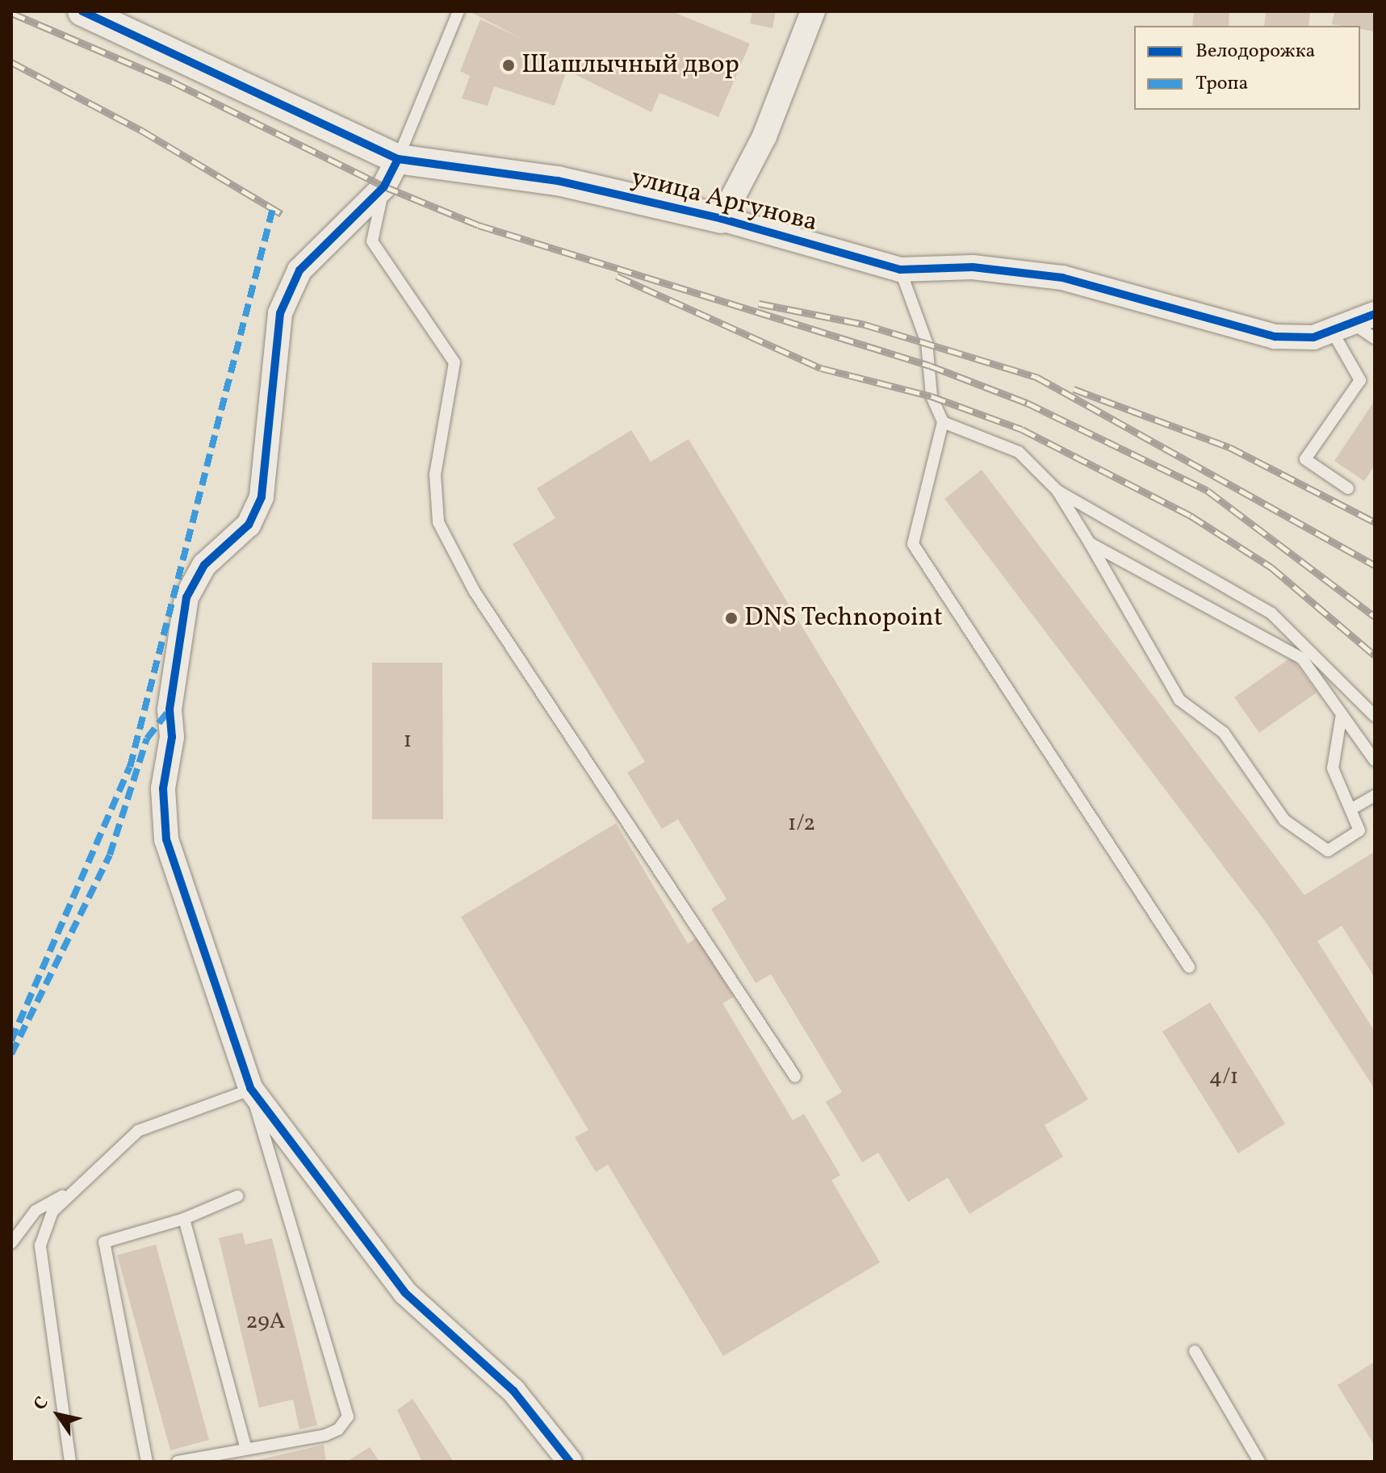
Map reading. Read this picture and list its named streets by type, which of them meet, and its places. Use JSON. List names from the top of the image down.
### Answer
{
  "streets": {
    "street": ["улица Аргунова"]
  },
  "places": ["Шашлычный двор", "DNS Technopoint"],
  "house_numbers": [
    "1",
    "1/2",
    "4/1",
    "29А"
  ],
  "legend": ["Велодорожка", "Тропа"],
  "north": "top left"
}
